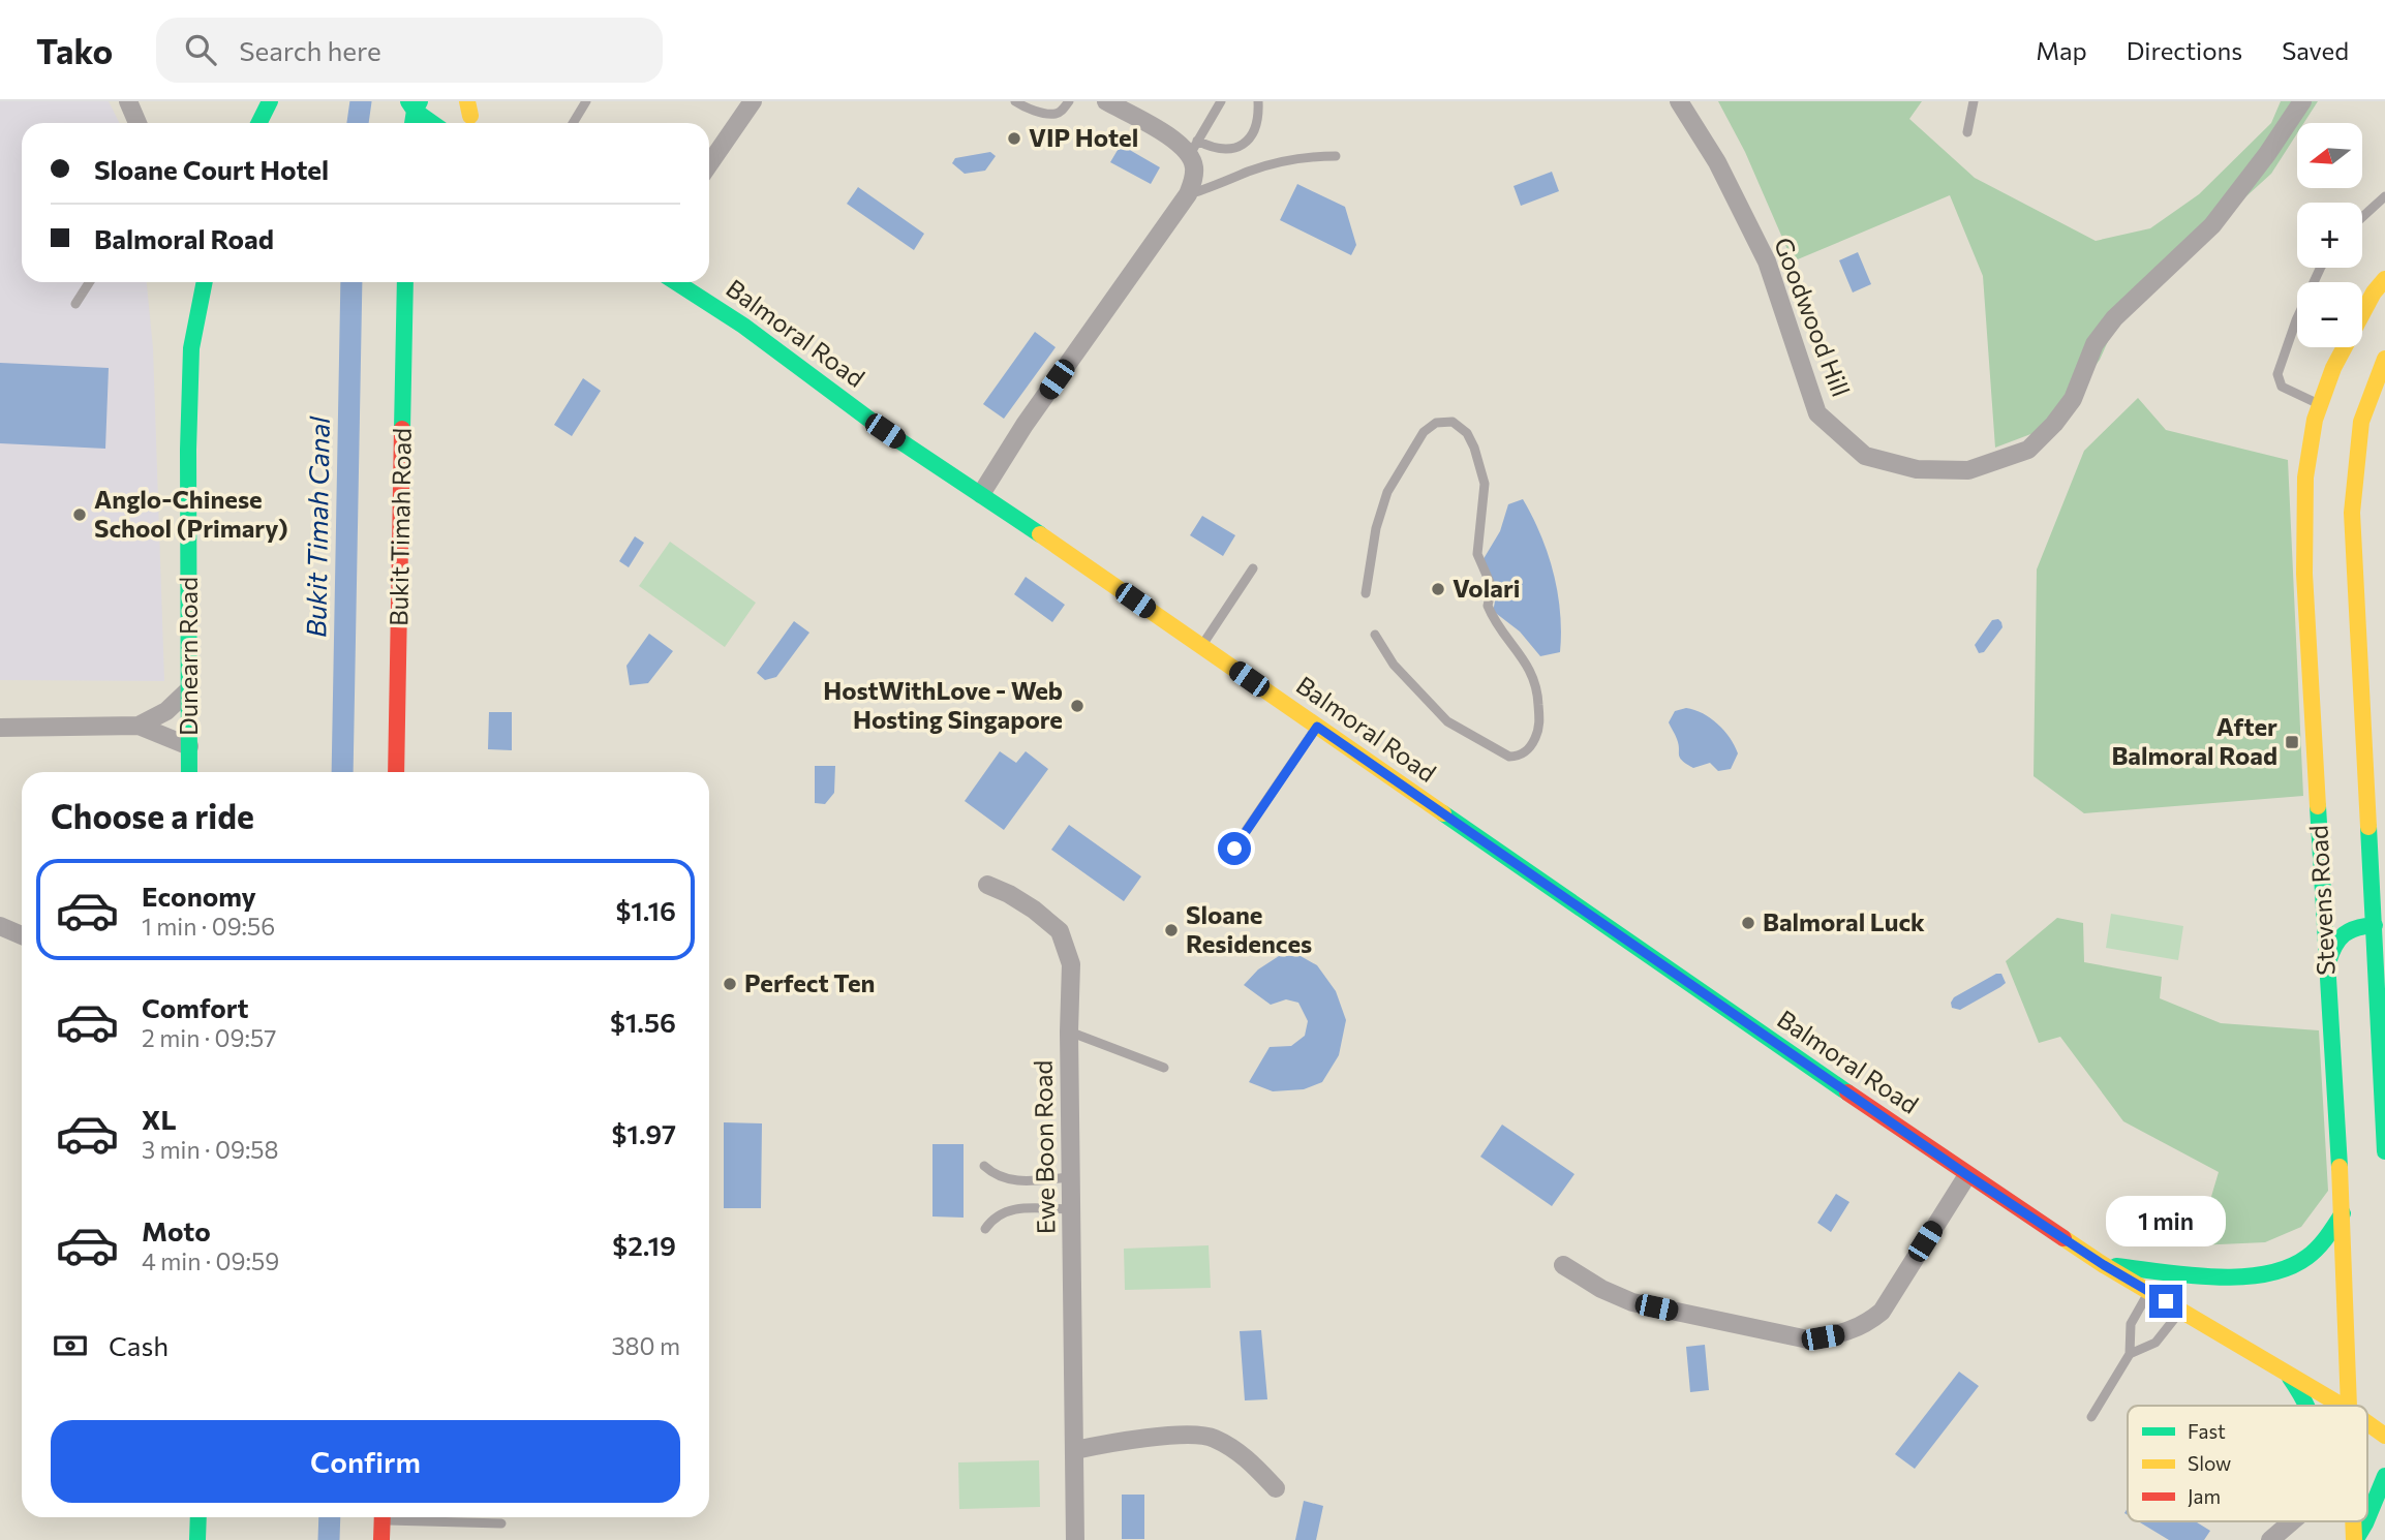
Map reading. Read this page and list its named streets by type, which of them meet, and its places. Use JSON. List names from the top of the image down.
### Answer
{
  "streets": {
    "main road": [
      "Balmoral Road",
      "Bukit Timah Road",
      "Dunearn Road",
      "Stevens Road"
    ],
    "street": ["Goodwood Hill", "Ewe Boon Road"]
  },
  "water": ["Bukit Timah Canal"],
  "places": {
    "other": [
      "VIP Hotel",
      "Anglo-Chinese School (Primary)",
      "Volari",
      "HostWithLove - Web Hosting Singapore",
      "Balmoral Luck",
      "Sloane Residences",
      "Perfect Ten"
    ],
    "transit": ["After Balmoral Road"]
  },
  "legend": ["Fast", "Slow", "Jam"],
  "north": "left",
  "page": {
    "header": "Tako",
    "search": "Search here",
    "nav": ["Map", "Directions", "Saved"],
    "map_buttons": ["+", "−"],
    "banner": ["Sloane Court Hotel", "Balmoral Road"],
    "heading": "Choose a ride",
    "list": [
      {
        "name": "Economy",
        "note": "1 min · 09:56",
        "value": "$1.16"
      },
      {
        "name": "Comfort",
        "note": "2 min · 09:57",
        "value": "$1.56"
      },
      {
        "name": "XL",
        "note": "3 min · 09:58",
        "value": "$1.97"
      },
      {
        "name": "Moto",
        "note": "4 min · 09:59",
        "value": "$2.19"
      }
    ],
    "bubble": "1 min",
    "pay": ["Cash", "380 m"],
    "buttons": "Confirm"
  }
}
